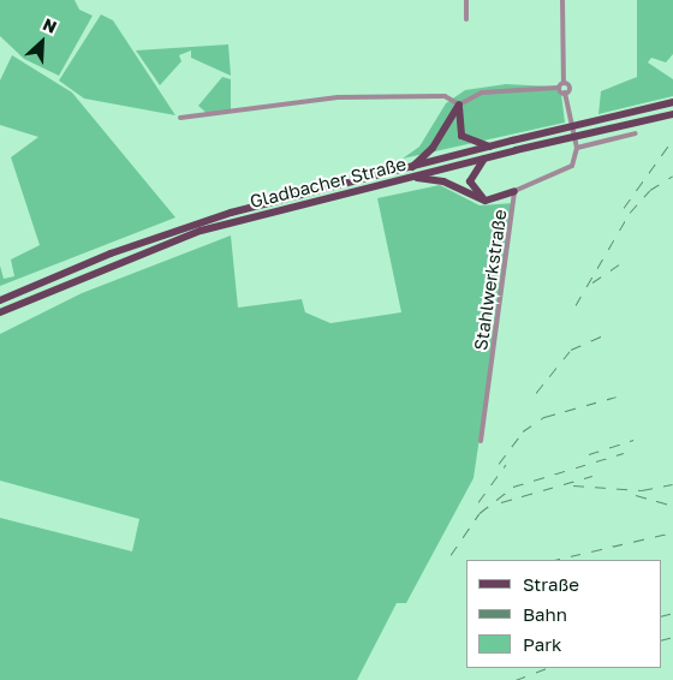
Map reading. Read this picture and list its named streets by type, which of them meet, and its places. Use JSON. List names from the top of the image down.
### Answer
{
  "streets": {
    "main road": ["Gladbacher Straße"],
    "street": ["Stahlwerkstraße"]
  },
  "legend": ["Straße", "Bahn", "Park"],
  "north": "top right"
}
